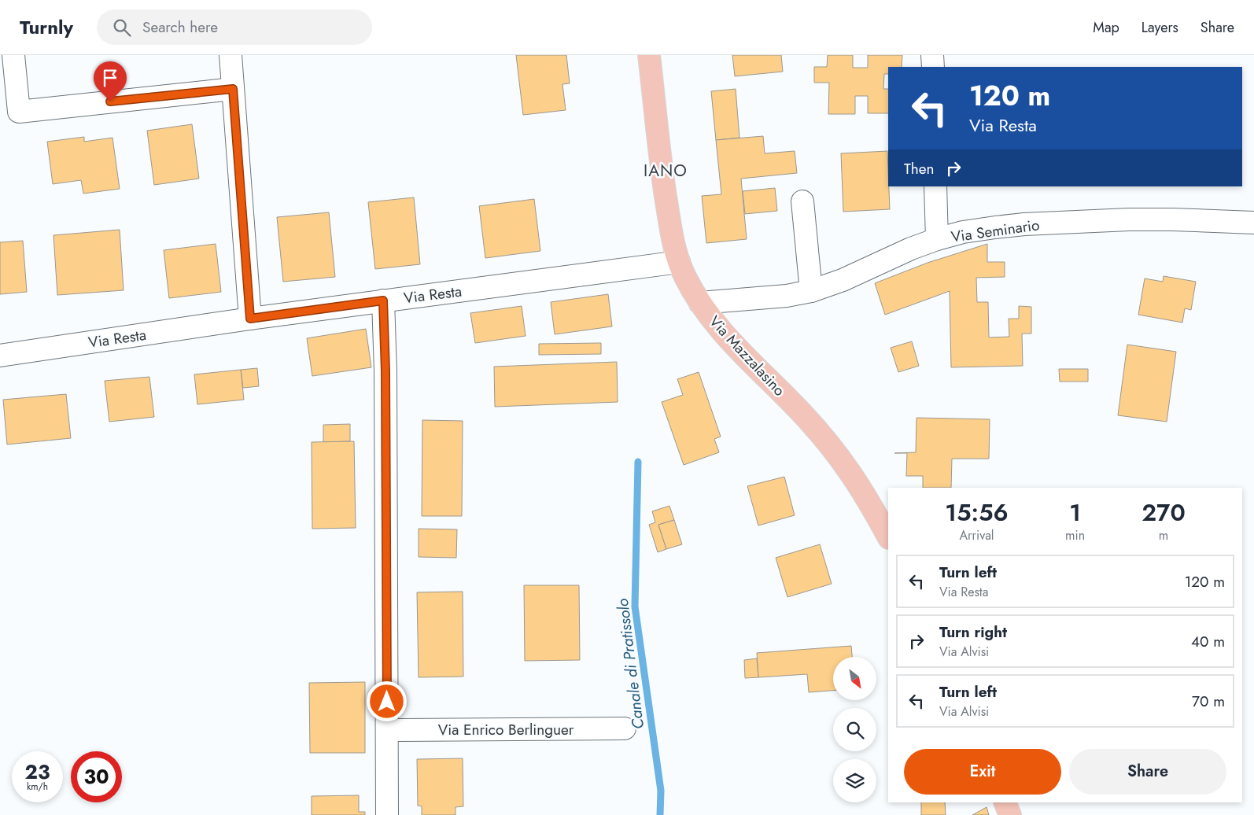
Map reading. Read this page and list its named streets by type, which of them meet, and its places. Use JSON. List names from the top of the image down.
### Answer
{
  "streets": {
    "main road": ["Via Mazzalasino"],
    "street": ["Via Seminario", "Via Resta", "Via Enrico Berlinguer"]
  },
  "crossings": [
    ["Via Seminario", "Via Mazzalasino"],
    ["Via Resta", "Via Mazzalasino"]
  ],
  "districts": ["IANO"],
  "water": ["Canale di Pratissolo"],
  "north": "bottom right",
  "page": {
    "header": "Turnly",
    "search": "Search here",
    "nav": ["Map", "Layers", "Share"],
    "turn": ["120 m", "Via Resta"],
    "then": "Then",
    "eta": [
      "15:56",
      "Arrival",
      "1",
      "min",
      "270",
      "m"
    ],
    "list": [
      {
        "name": "Turn left",
        "note": "Via Resta",
        "value": "120 m"
      },
      {
        "name": "Turn right",
        "note": "Via Alvisi",
        "value": "40 m"
      },
      {
        "name": "Turn left",
        "note": "Via Alvisi",
        "value": "70 m"
      }
    ],
    "buttons": ["Exit", "Share"],
    "speed": "23 km/h",
    "limit": "30"
  }
}
